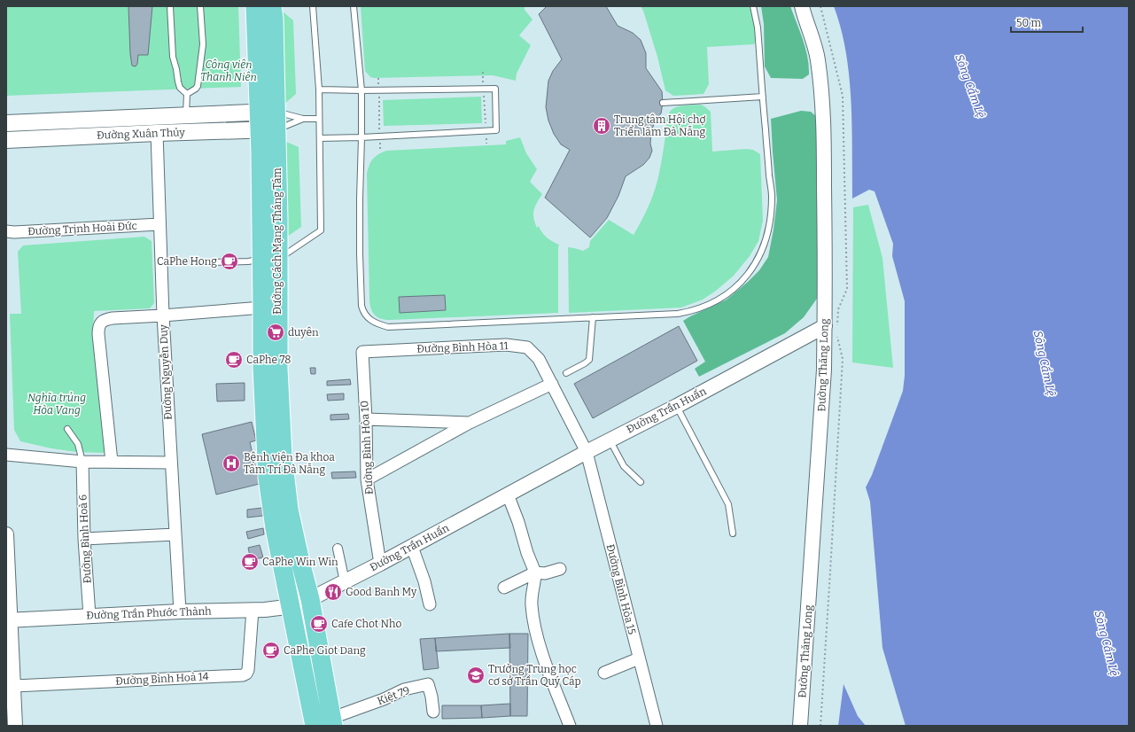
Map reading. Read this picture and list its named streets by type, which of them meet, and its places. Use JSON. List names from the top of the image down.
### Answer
{
  "streets": {
    "highway": ["Đường Cách Mạng Tháng Tám"],
    "main road": ["Đường Xuân Thủy"],
    "street": [
      "Đường Trịnh Hoài Đức",
      "Đường Bình Hòa 11",
      "Đường Thăng Long",
      "Đường Nguyễn Duy",
      "Đường Trần Huấn",
      "Đường Bình Hòa 10",
      "Đường Bình Hoà 6",
      "Đường Bình Hòa 15",
      "Đường Trần Phước Thành",
      "Đường Bình Hoà 14",
      "Kiệt 79"
    ]
  },
  "crossings": [
    ["Đường Xuân Thủy", "Đường Cách Mạng Tháng Tám"],
    ["Đường Xuân Thủy", "Đường Nguyễn Duy"],
    ["Đường Trịnh Hoài Đức", "Đường Nguyễn Duy"],
    ["Đường Cách Mạng Tháng Tám", "Đường Trần Huấn"],
    ["Đường Cách Mạng Tháng Tám", "Đường Trần Phước Thành"],
    ["Đường Cách Mạng Tháng Tám", "Kiệt 79"],
    ["Đường Bình Hòa 11", "Đường Trần Huấn"],
    ["Đường Bình Hòa 11", "Đường Bình Hòa 10"],
    ["Đường Bình Hòa 11", "Đường Bình Hòa 15"],
    ["Đường Thăng Long", "Đường Trần Huấn"],
    ["Đường Nguyễn Duy", "Đường Trần Phước Thành"],
    ["Đường Trần Huấn", "Đường Bình Hòa 10"],
    ["Đường Trần Huấn", "Đường Bình Hòa 15"],
    ["Đường Trần Huấn", "Đường Trần Phước Thành"],
    ["Đường Bình Hoà 6", "Đường Trần Phước Thành"],
    ["Đường Trần Phước Thành", "Đường Bình Hoà 14"]
  ],
  "water": ["Sông Cẩm Lệ"],
  "parks": ["Công viên Thanh Niên", "Nghĩa trủng Hòa Vang"],
  "places": {
    "building": ["Trung tâm Hội chợ Triển lãm Đà Nẵng"],
    "cafe": [
      "CaPhe Hong",
      "CaPhe 78",
      "CaPhe Win Win",
      "Cafe Chot Nho",
      "CaPhe Giot Dang"
    ],
    "supermarket": ["duyên"],
    "hospital": ["Bệnh viện Đa khoa Tâm Trí Đà Nẵng"],
    "restaurant": ["Good Banh My"],
    "school or university": ["Trường Trung học cơ sở Trần Quý Cáp"]
  },
  "scale_bar": "50 m"
}
